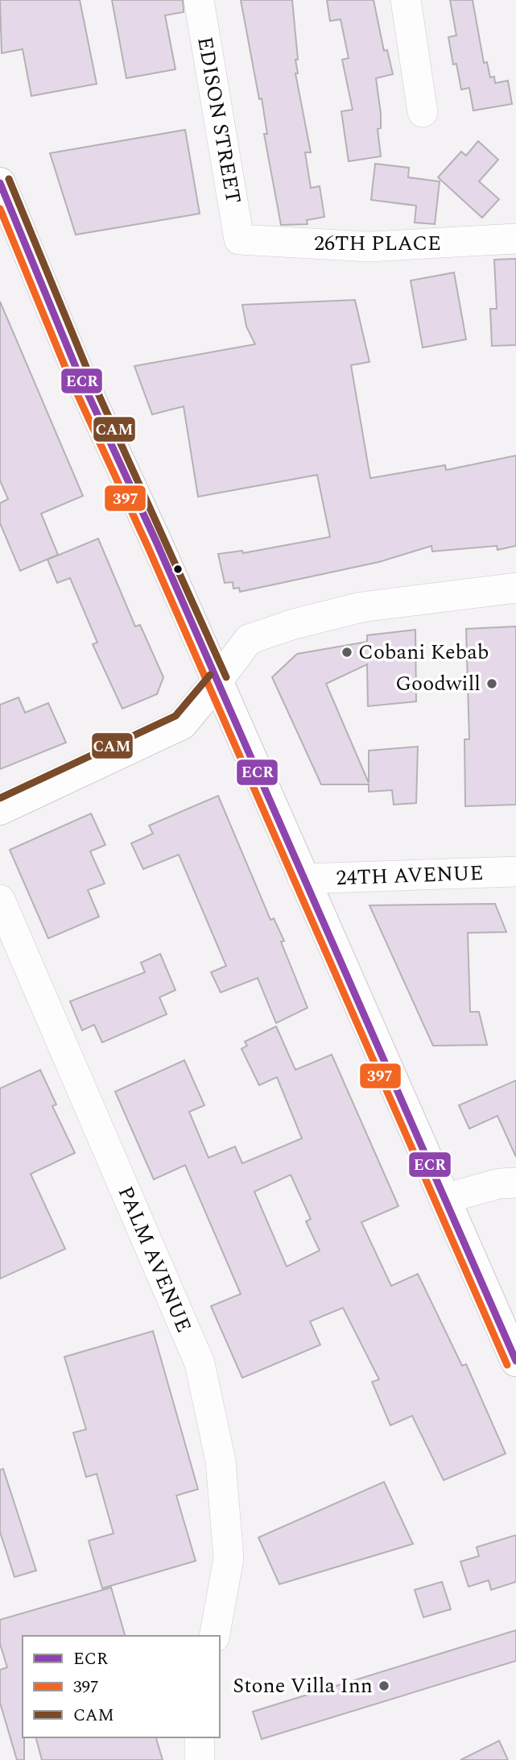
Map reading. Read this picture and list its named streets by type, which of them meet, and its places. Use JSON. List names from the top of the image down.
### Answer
{
  "streets": {
    "street": [
      "EDISON STREET",
      "26TH PLACE",
      "24TH AVENUE",
      "PALM AVENUE"
    ]
  },
  "crossings": [
    ["EDISON STREET", "26TH PLACE"]
  ],
  "places": ["Cobani Kebab", "Goodwill", "Stone Villa Inn"],
  "lines": ["transit line CAM", "transit line ECR", "transit line 397"],
  "legend": ["ECR", "397", "CAM"]
}
